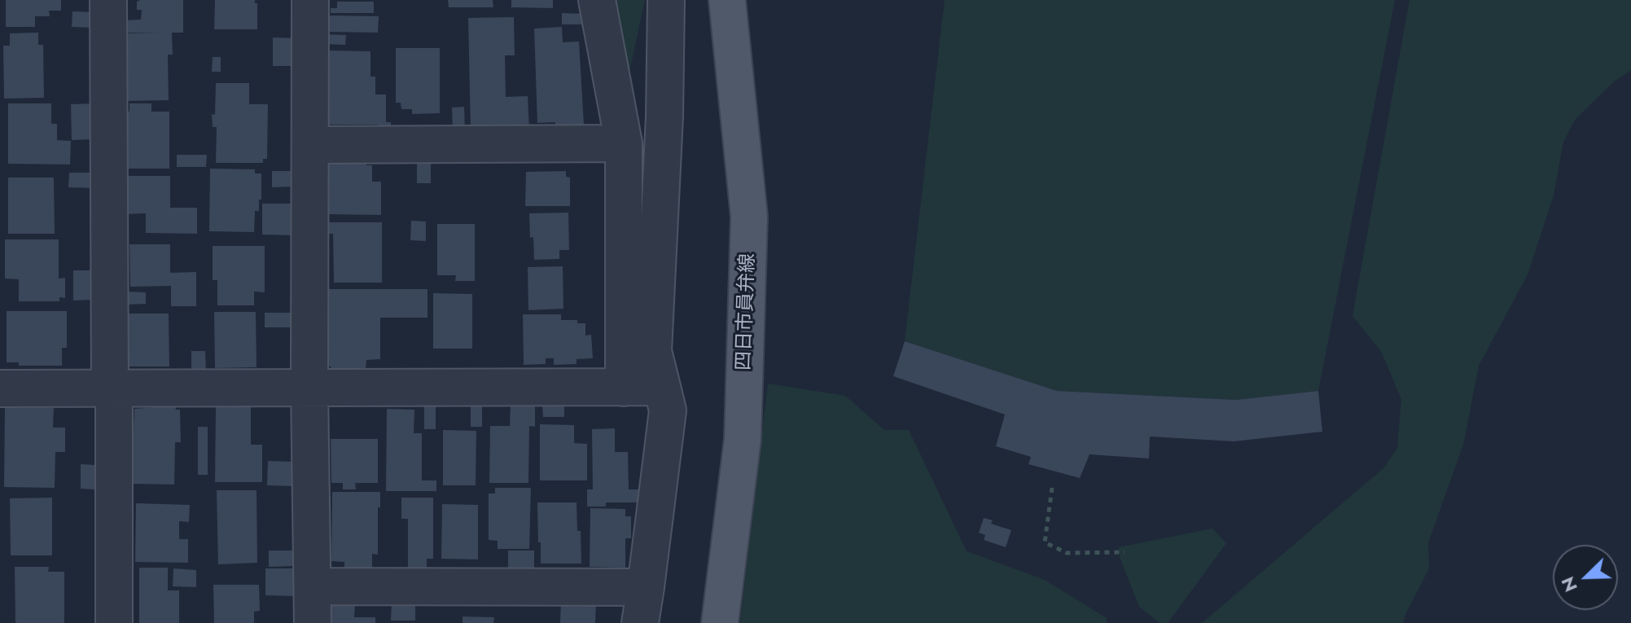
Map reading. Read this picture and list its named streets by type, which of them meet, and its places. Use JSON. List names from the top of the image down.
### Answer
{
  "streets": {
    "main road": ["四日市員弁線"]
  },
  "north": "bottom left"
}
